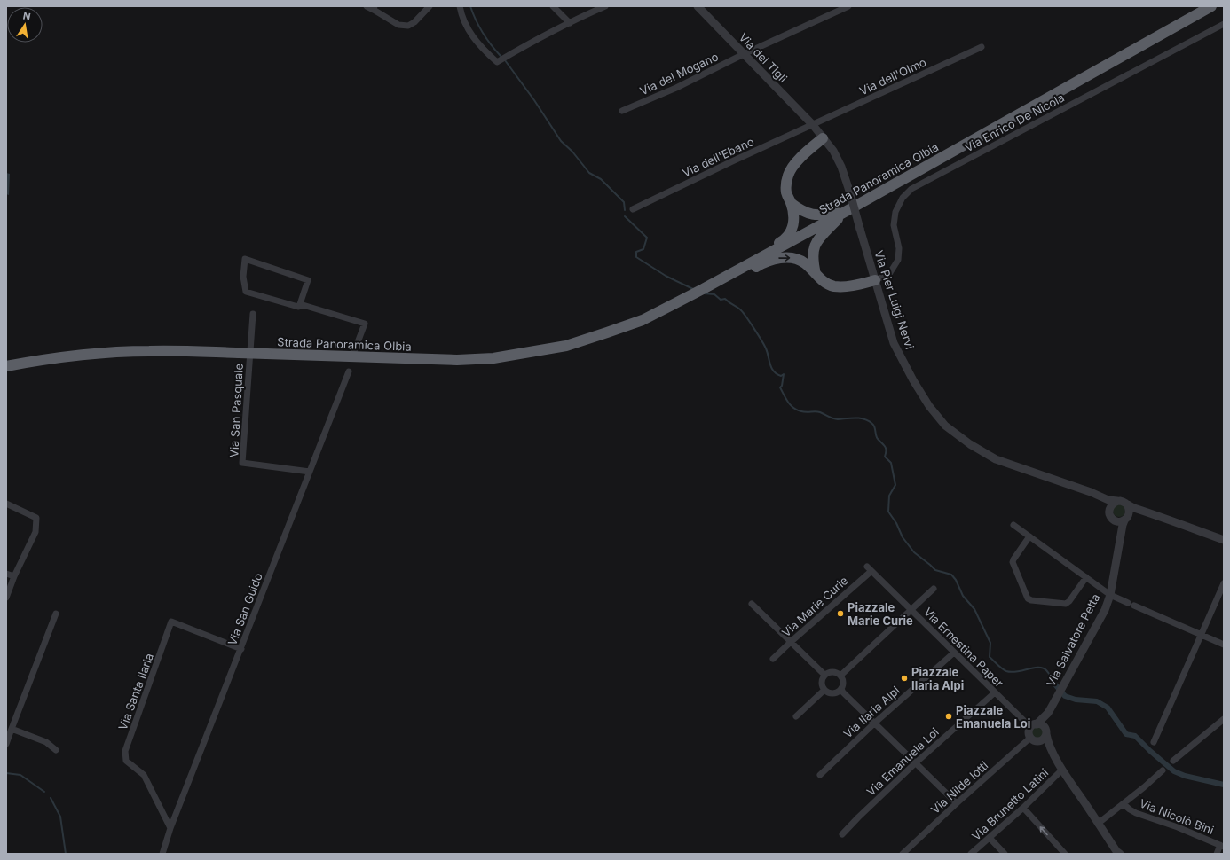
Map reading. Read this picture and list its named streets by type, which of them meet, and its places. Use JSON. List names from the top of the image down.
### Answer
{
  "streets": {
    "highway": ["Strada Panoramica Olbia"],
    "street": [
      "Via dei Tigli",
      "Via del Mogano",
      "Via dell'Olmo",
      "Via Enrico De Nicola",
      "Via dell'Ebano",
      "Via Pier Luigi Nervi",
      "Via San Pasquale",
      "Via Marie Curie",
      "Via San Guido",
      "Via Salvatore Petta",
      "Via Ernestina Paper",
      "Via Santa Ilaria",
      "Via Ilaria Alpi",
      "Via Emanuela Loi",
      "Via Nilde Iotti",
      "Via Brunetto Latini",
      "Via Nicolò Bini"
    ]
  },
  "crossings": [
    ["Via dei Tigli", "Via del Mogano"],
    ["Via dei Tigli", "Via dell'Olmo"],
    ["Via dei Tigli", "Via dell'Ebano"],
    ["Via dei Tigli", "Via Pier Luigi Nervi"],
    ["Via dell'Olmo", "Via dell'Ebano"],
    ["Via dell'Olmo", "Via Pier Luigi Nervi"],
    ["Via Enrico De Nicola", "Via Pier Luigi Nervi"],
    ["Via dell'Ebano", "Via Pier Luigi Nervi"],
    ["Via Pier Luigi Nervi", "Via Salvatore Petta"],
    ["Via San Pasquale", "Via San Guido"],
    ["Via Marie Curie", "Via Ernestina Paper"],
    ["Via San Guido", "Via Santa Ilaria"],
    ["Via Salvatore Petta", "Via Ernestina Paper"],
    ["Via Salvatore Petta", "Via Nilde Iotti"],
    ["Via Salvatore Petta", "Via Brunetto Latini"],
    ["Via Ernestina Paper", "Via Ilaria Alpi"],
    ["Via Ernestina Paper", "Via Emanuela Loi"],
    ["Via Ernestina Paper", "Via Nilde Iotti"]
  ],
  "places": ["Piazzale Marie Curie", "Piazzale Ilaria Alpi", "Piazzale Emanuela Loi"],
  "north": "top"
}
